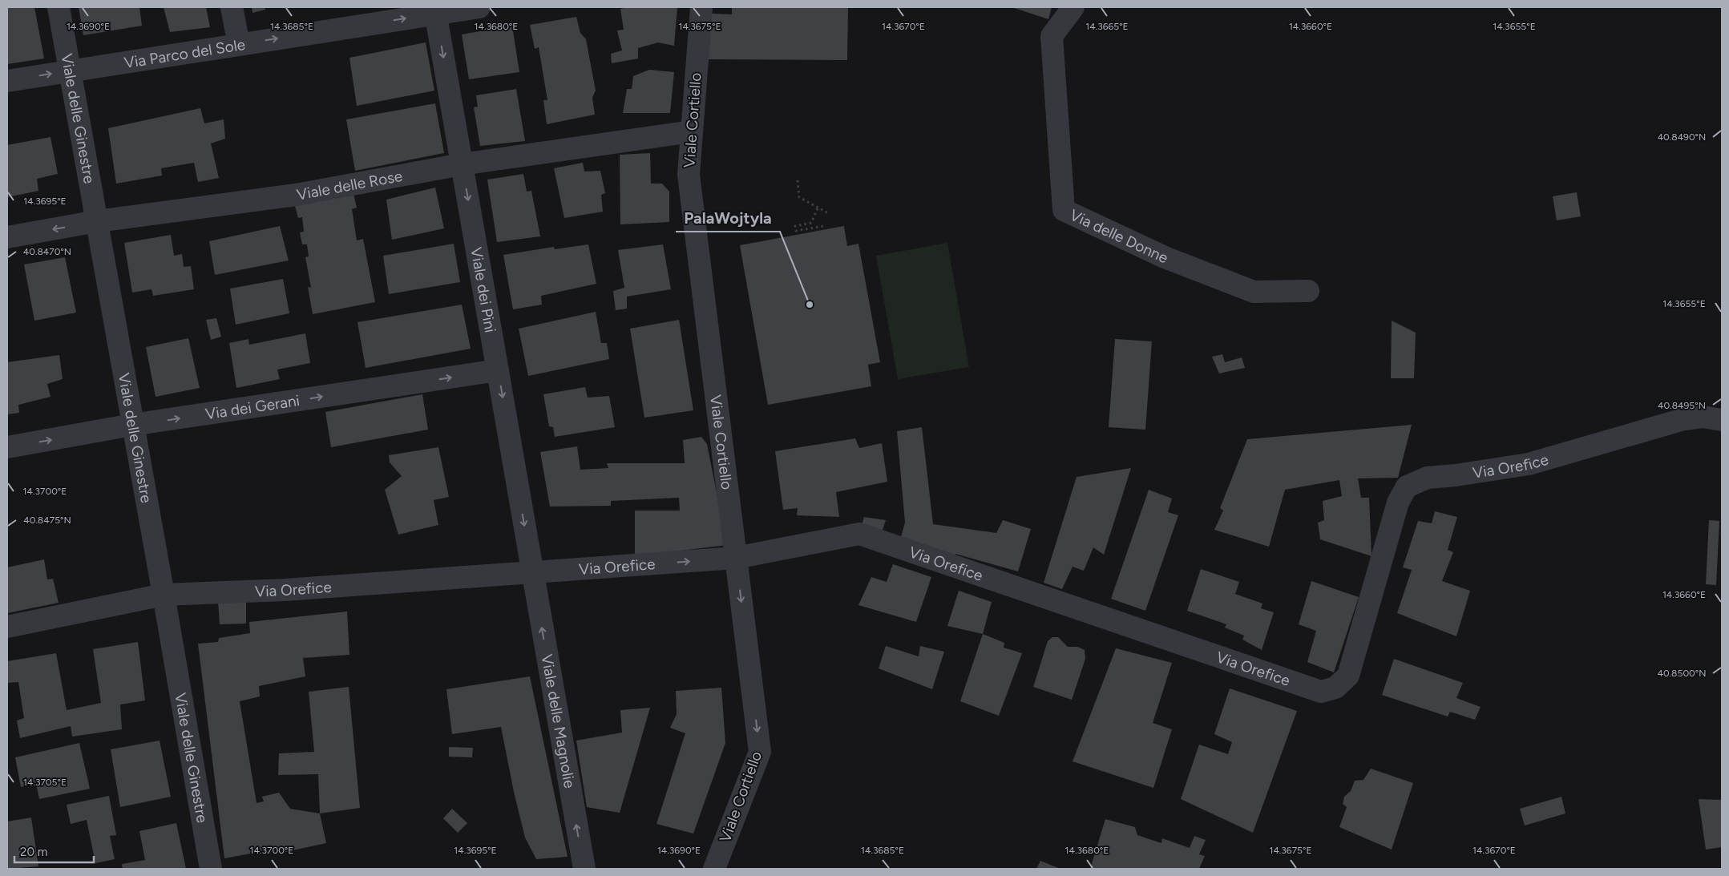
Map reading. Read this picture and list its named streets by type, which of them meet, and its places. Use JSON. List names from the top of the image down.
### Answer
{
  "streets": {
    "street": [
      "Via Parco del Sole",
      "Viale delle Ginestre",
      "Viale Cortiello",
      "Viale delle Rose",
      "Via delle Donne",
      "Viale dei Pini",
      "Via dei Gerani",
      "Via Orefice",
      "Viale delle Magnolie"
    ]
  },
  "crossings": [
    ["Via Parco del Sole", "Viale delle Ginestre"],
    ["Via Parco del Sole", "Viale dei Pini"],
    ["Viale delle Ginestre", "Viale delle Rose"],
    ["Viale delle Ginestre", "Via dei Gerani"],
    ["Viale delle Ginestre", "Via Orefice"],
    ["Viale Cortiello", "Viale delle Rose"],
    ["Viale Cortiello", "Via Orefice"],
    ["Viale delle Rose", "Viale dei Pini"],
    ["Viale dei Pini", "Via dei Gerani"],
    ["Viale dei Pini", "Via Orefice"],
    ["Viale dei Pini", "Viale delle Magnolie"],
    ["Via Orefice", "Viale delle Magnolie"]
  ],
  "one_way": [
    "Via Parco del Sole",
    "Viale Cortiello",
    "Viale dei Pini",
    "Via dei Gerani",
    "Viale delle Magnolie"
  ],
  "places": ["PalaWojtyla"],
  "scale_bar": "20 m",
  "coordinates": [
    "14.3690°E",
    "14.3685°E",
    "14.3680°E",
    "14.3675°E",
    "14.3660°E",
    "14.3655°E",
    "14.3670°E",
    "14.3665°E",
    "40.8490°N",
    "14.3695°E",
    "40.8470°N",
    "40.8495°N",
    "14.3700°E",
    "40.8475°N",
    "40.8500°N",
    "14.3705°E"
  ]
}
